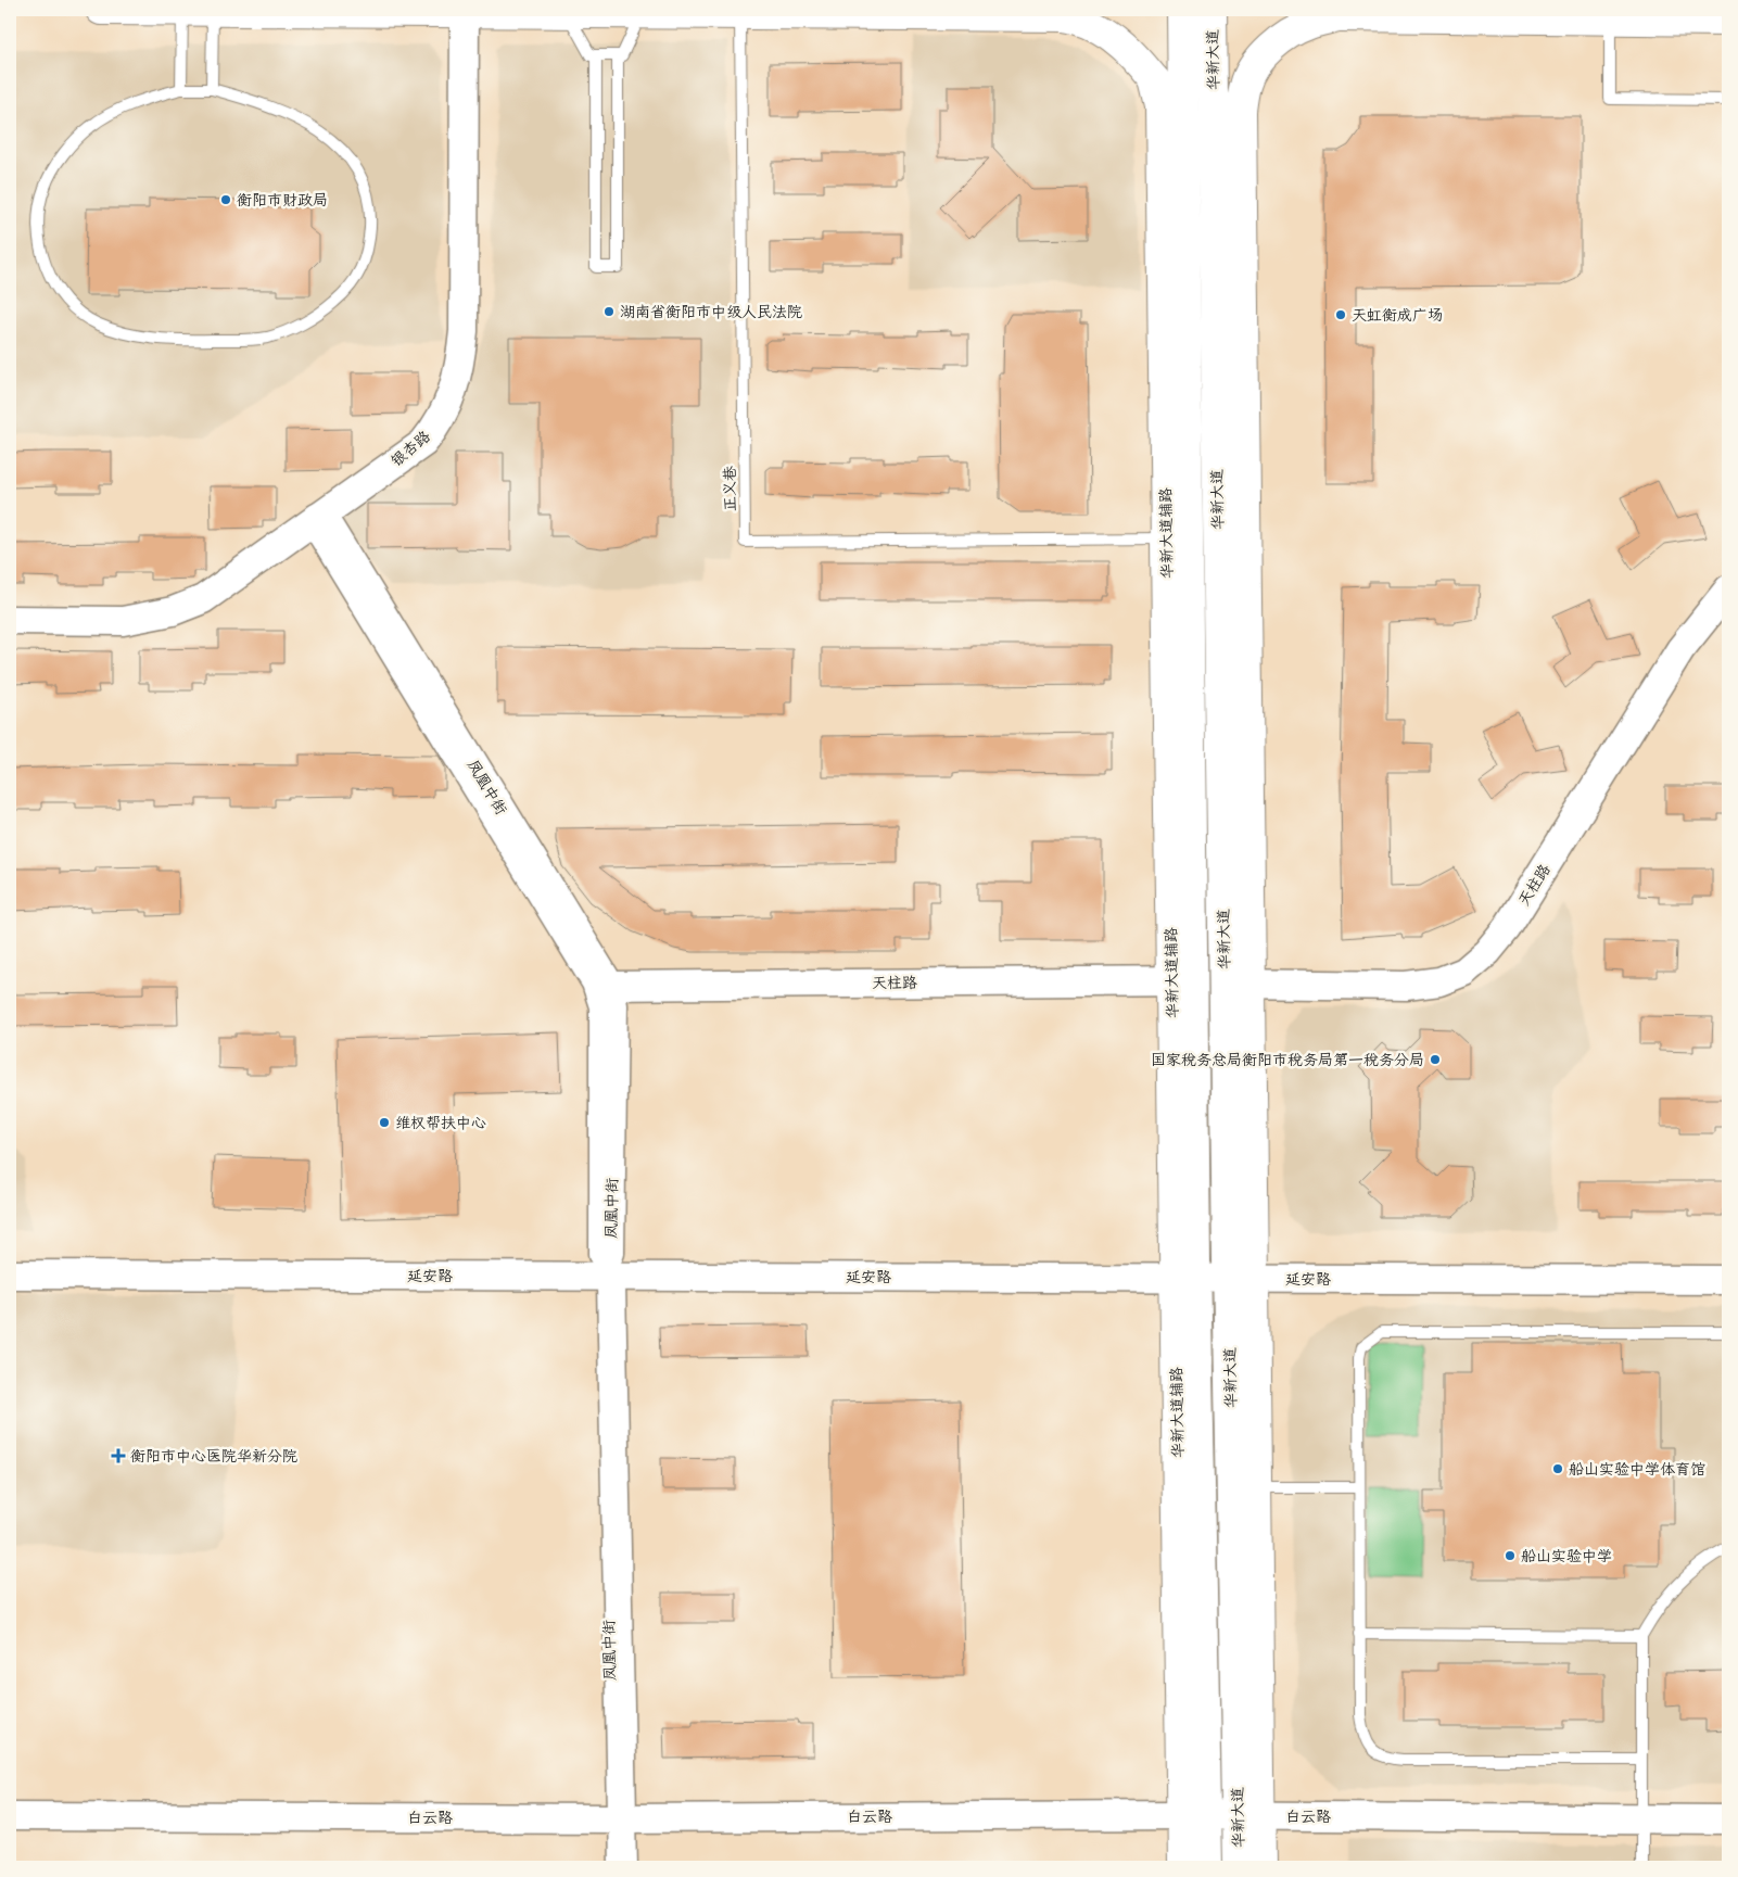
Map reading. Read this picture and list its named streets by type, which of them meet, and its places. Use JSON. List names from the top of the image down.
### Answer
{
  "streets": {
    "main road": ["华新大道", "华新大道辅路"],
    "street": [
      "银杏路",
      "凤凰中街",
      "天柱路",
      "延安路",
      "白云路"
    ],
    "lane": ["正义巷"]
  },
  "crossings": [
    ["华新大道", "华新大道辅路"],
    ["华新大道", "天柱路"],
    ["华新大道", "延安路"],
    ["华新大道", "白云路"],
    ["银杏路", "凤凰中街"],
    ["正义巷", "华新大道辅路"],
    ["华新大道辅路", "天柱路"],
    ["凤凰中街", "天柱路"],
    ["凤凰中街", "延安路"],
    ["凤凰中街", "白云路"]
  ],
  "places": {
    "other": [
      "衡阳市财政局",
      "湖南省衡阳市中级人民法院",
      "天虹衡成广场",
      "国家税务总局衡阳市税务局第一税务分局",
      "维权帮扶中心",
      "船山实验中学体育馆",
      "船山实验中学"
    ],
    "health": ["衡阳市中心医院华新分院"]
  }
}
